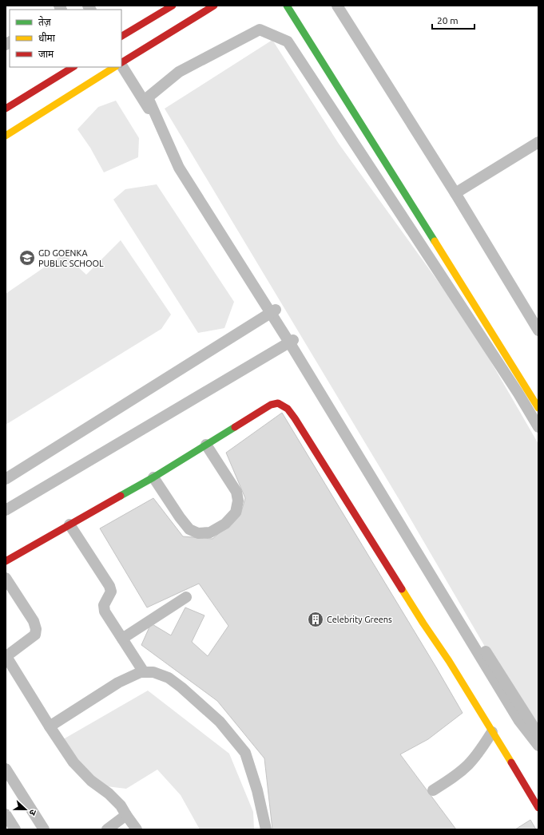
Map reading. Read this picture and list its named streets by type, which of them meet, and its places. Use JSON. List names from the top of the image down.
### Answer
{
  "places": {
    "school or university": ["GD GOENKA PUBLIC SCHOOL"],
    "building": ["Celebrity Greens"]
  },
  "legend": ["तेज़", "धीमा", "जाम"],
  "scale_bar": "20 m",
  "north": "right"
}
